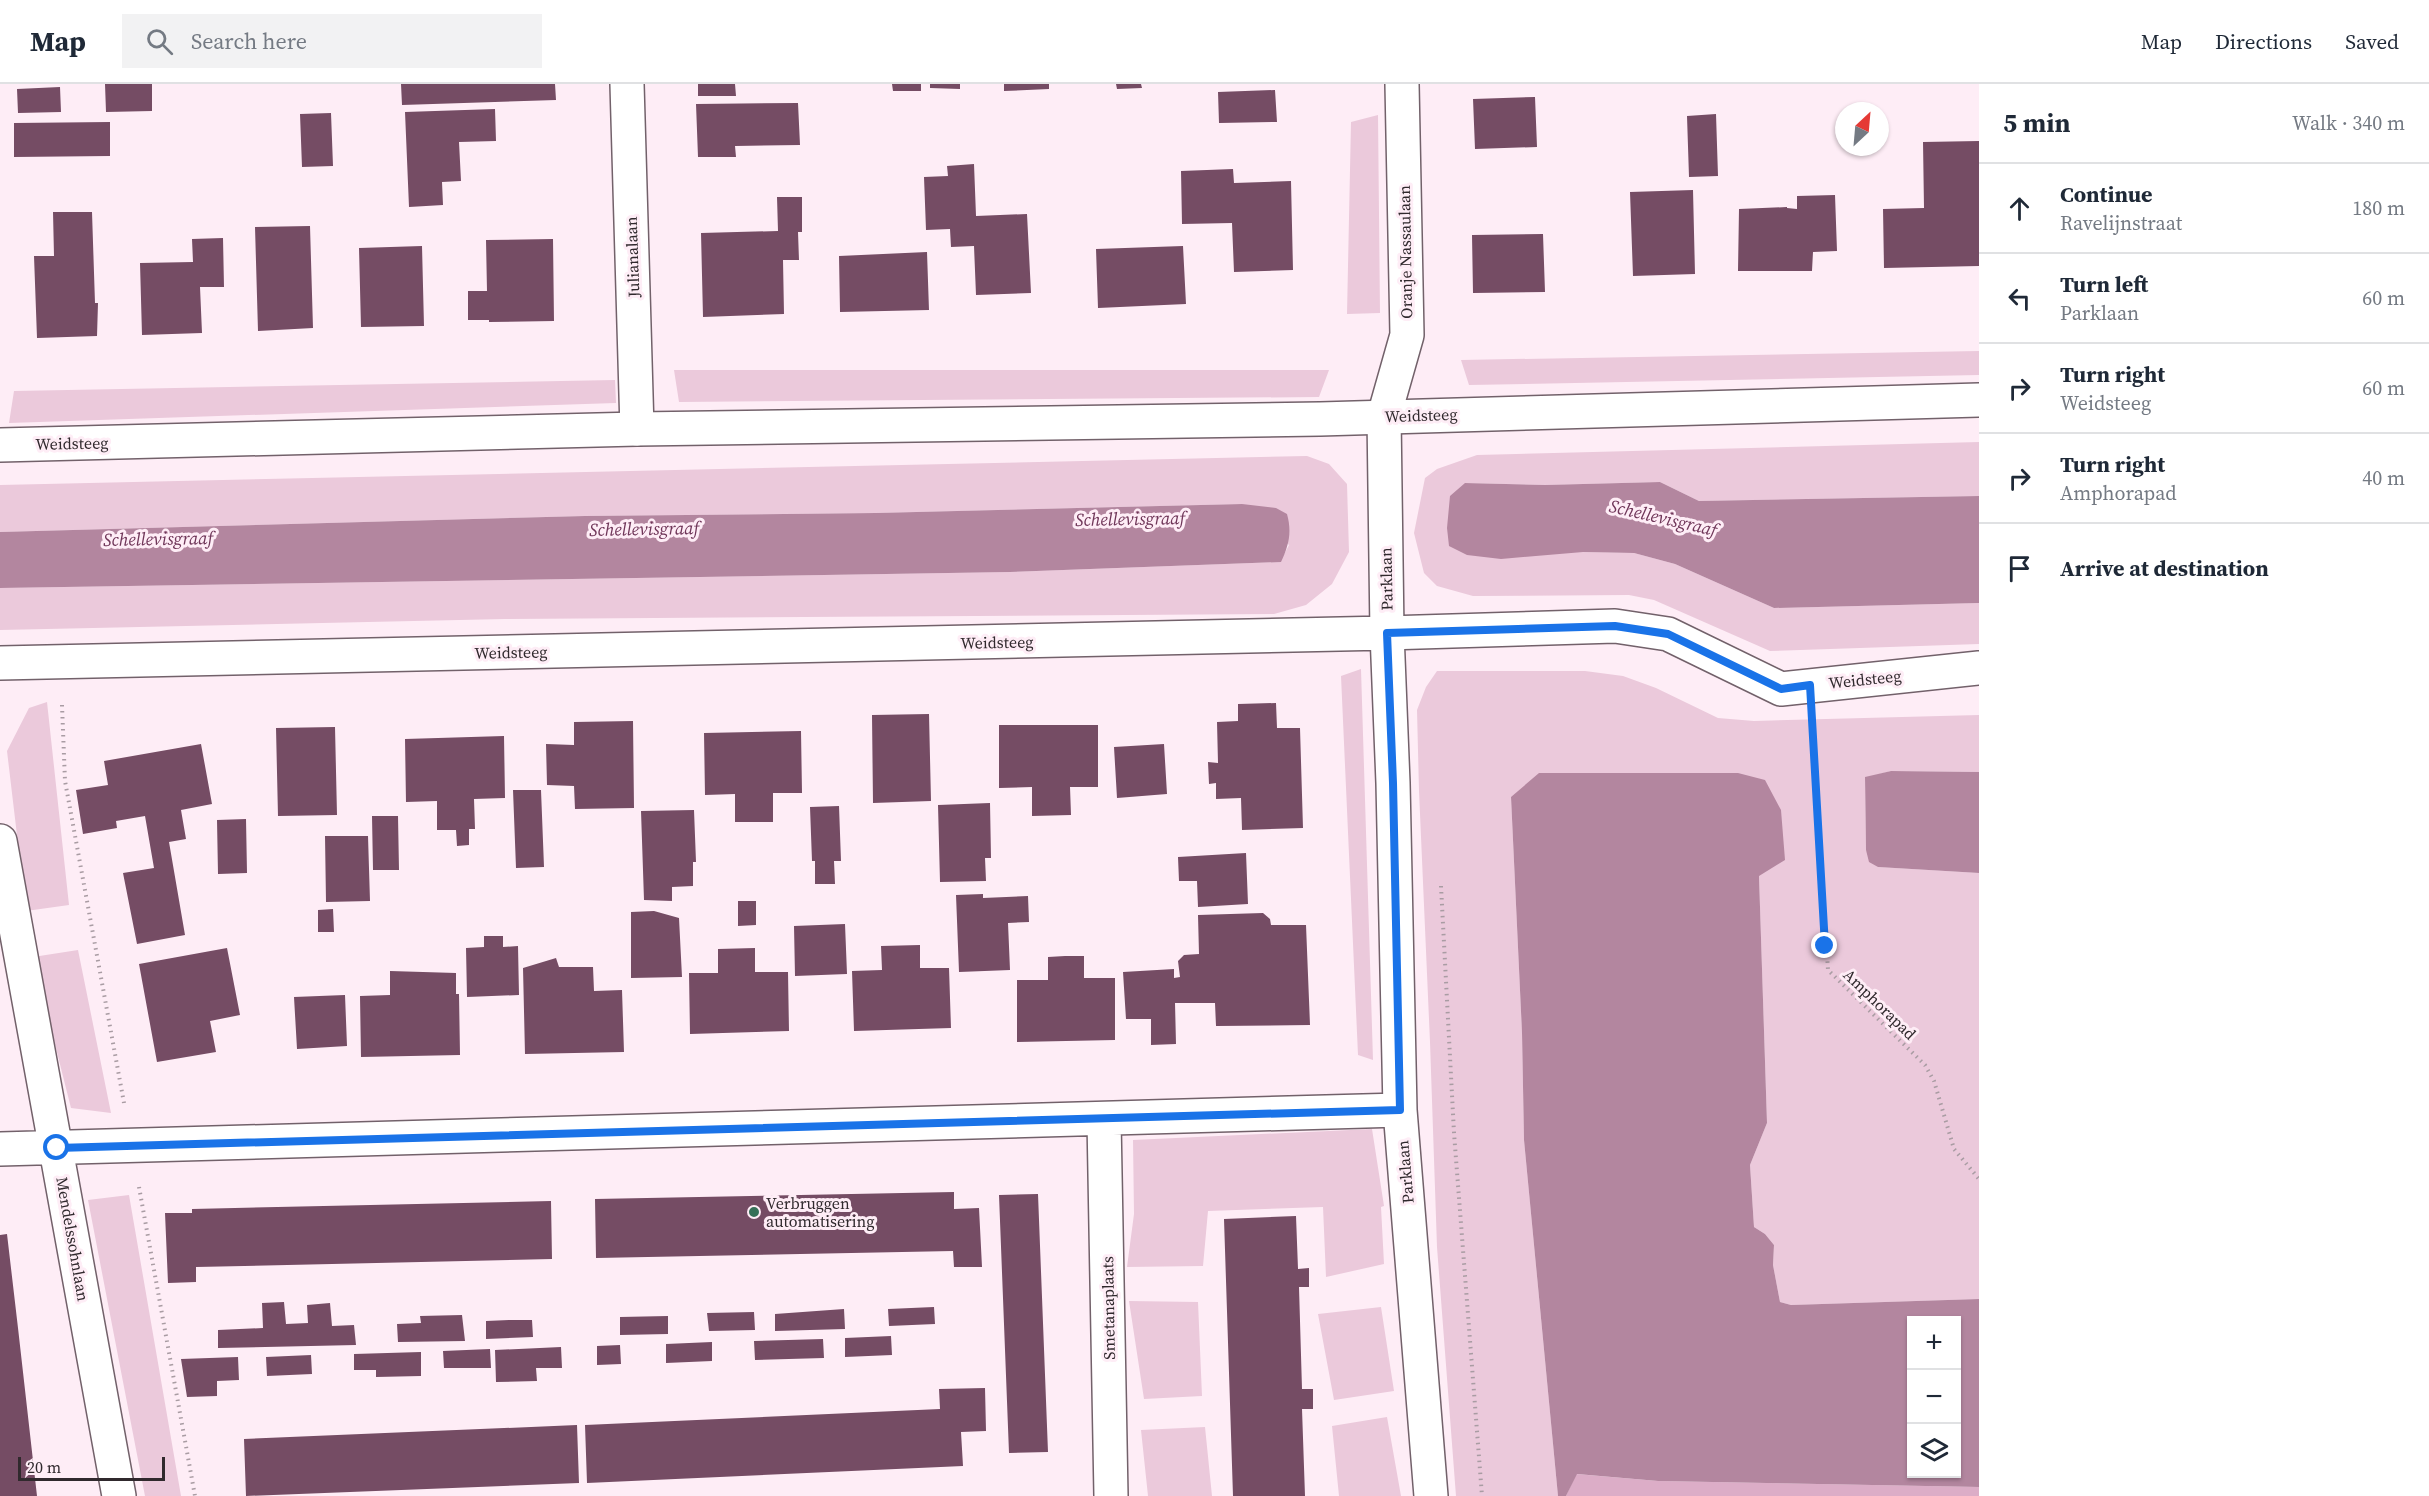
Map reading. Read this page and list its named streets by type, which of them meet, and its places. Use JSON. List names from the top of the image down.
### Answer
{
  "streets": {
    "street": [
      "Oranje Nassaulaan",
      "Julianalaan",
      "Weidsteeg",
      "Parklaan",
      "Mendelssohnlaan",
      "Smetanaplaats"
    ],
    "path": ["Amphorapad"]
  },
  "crossings": [
    ["Oranje Nassaulaan", "Weidsteeg"],
    ["Oranje Nassaulaan", "Parklaan"],
    ["Julianalaan", "Weidsteeg"],
    ["Weidsteeg", "Parklaan"],
    ["Weidsteeg", "Amphorapad"]
  ],
  "water": ["Schellevisgraaf"],
  "places": ["Verbruggen automatisering"],
  "scale_bar": "20 m",
  "north": "top right",
  "page": {
    "header": "Map",
    "search": "Search here",
    "nav": ["Map", "Directions", "Saved"],
    "heading": ["5 min", "Walk · 340 m"],
    "list": [
      ["Continue", "Ravelijnstraat", "180 m"],
      ["Turn left", "Parklaan", "60 m"],
      ["Turn right", "Weidsteeg", "60 m"],
      ["Turn right", "Amphorapad", "40 m"],
      "Arrive at destination"
    ],
    "map_buttons": ["+", "−"],
    "scale": "20 m"
  }
}
